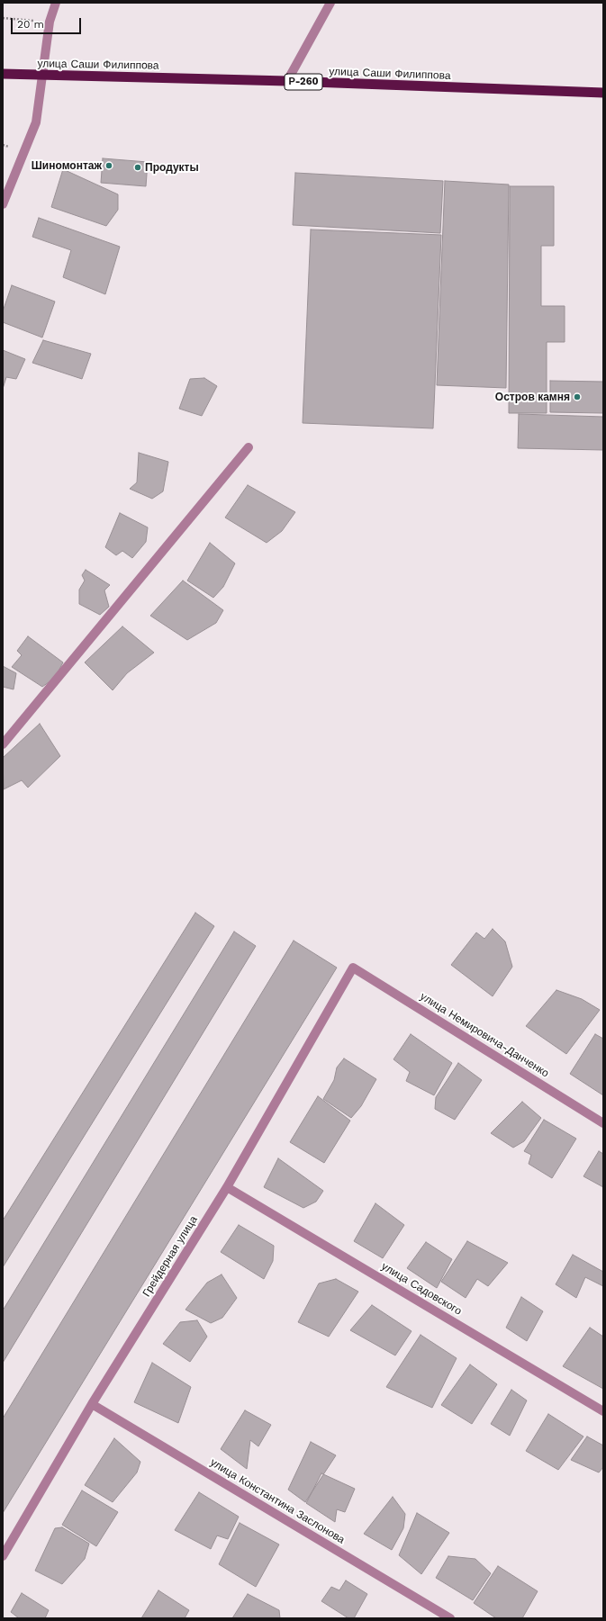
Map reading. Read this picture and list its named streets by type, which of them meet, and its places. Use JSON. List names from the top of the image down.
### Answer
{
  "streets": {
    "highway": ["улица Саши Филиппова", "Р-260"],
    "street": [
      "улица Немировича-Данченко",
      "Грейдерная улица",
      "улица Садовского",
      "улица Константина Заслонова"
    ]
  },
  "crossings": [
    ["улица Немировича-Данченко", "Грейдерная улица"],
    ["Грейдерная улица", "улица Садовского"],
    ["Грейдерная улица", "улица Константина Заслонова"]
  ],
  "places": ["Шиномонтаж", "Продукты", "Остров камня"],
  "scale_bar": "20 m"
}
